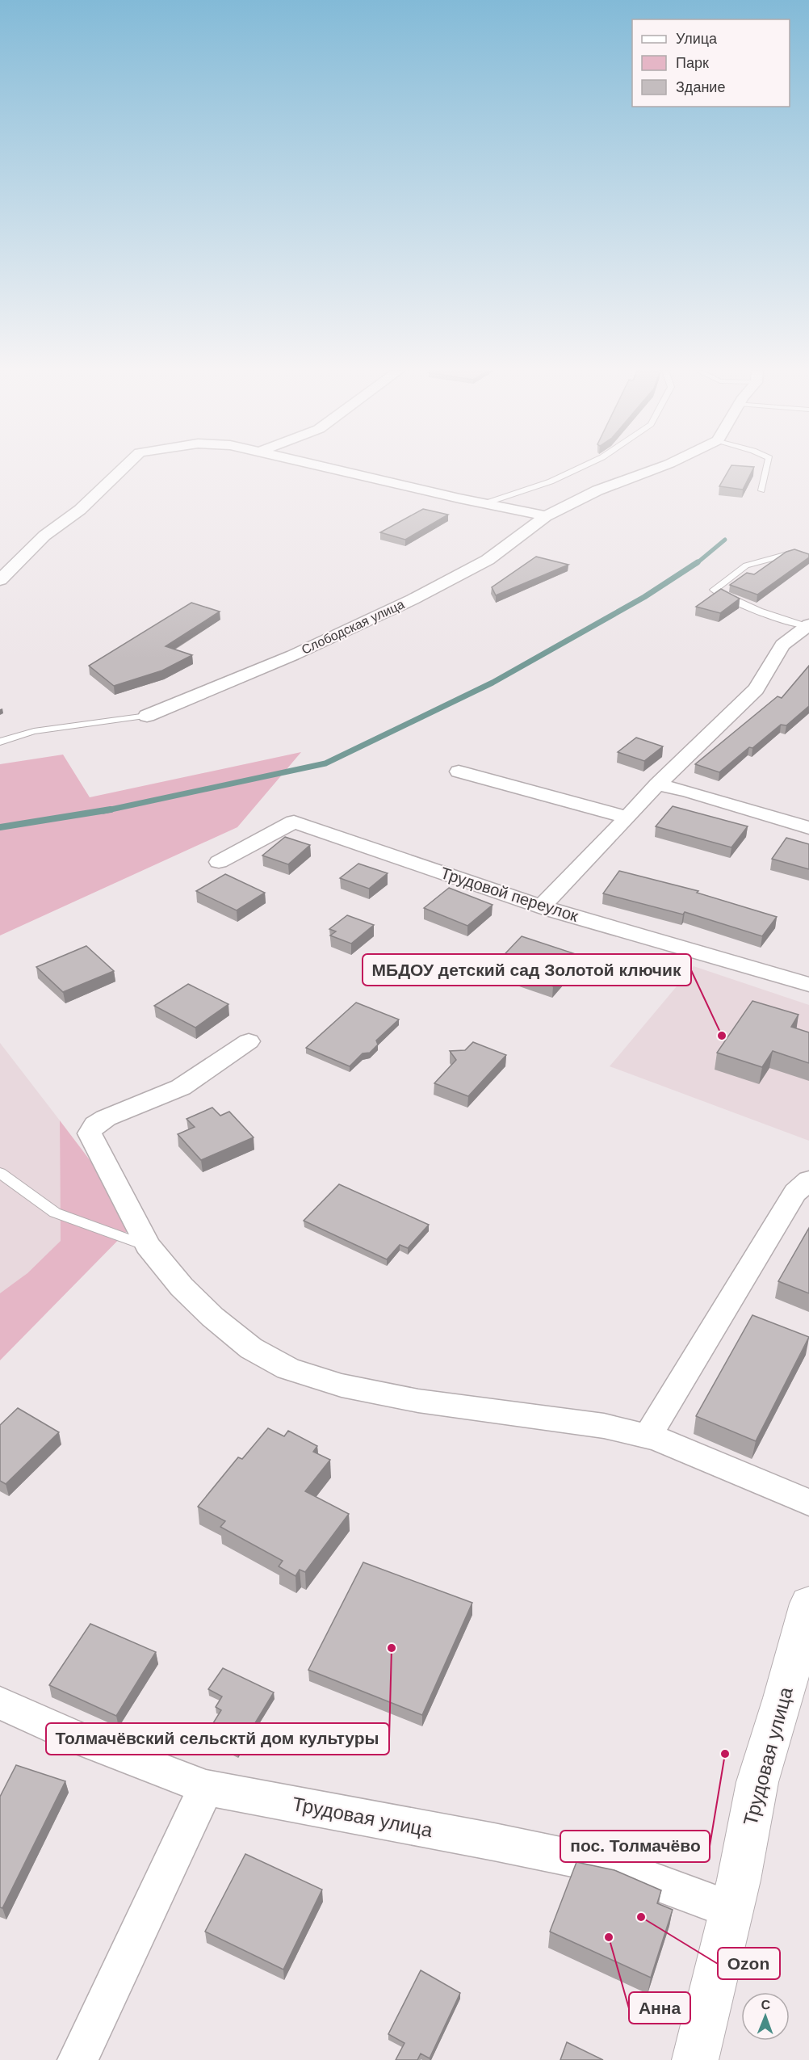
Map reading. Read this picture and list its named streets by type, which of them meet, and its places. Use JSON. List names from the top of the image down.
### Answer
{
  "streets": {
    "street": ["Слободская улица", "Трудовой переулок", "Трудовая улица"]
  },
  "places": [
    "МБДОУ детский сад Золотой ключик",
    "Толмачёвский сельсктй дом культуры",
    "пос. Толмачёво",
    "Ozon",
    "Анна"
  ],
  "legend": ["Улица", "Парк", "Здание"],
  "north": "top"
}
